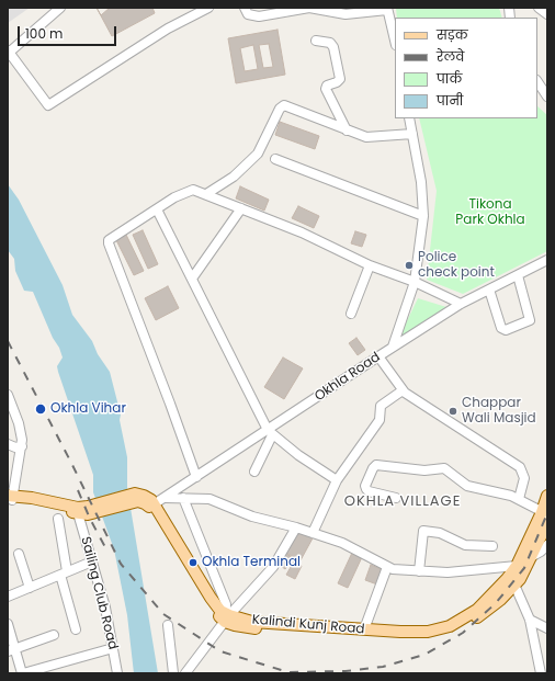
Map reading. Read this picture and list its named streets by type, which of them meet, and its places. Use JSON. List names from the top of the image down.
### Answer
{
  "streets": {
    "main road": ["Kalindi Kunj Road"],
    "street": ["Okhla Road", "Sailing Club Road"]
  },
  "crossings": [
    ["Okhla Road", "Kalindi Kunj Road"]
  ],
  "districts": ["OKHLA VILLAGE"],
  "parks": ["Tikona Park Okhla"],
  "places": [
    "Police check point",
    "Okhla Vihar",
    "Chappar Wali Masjid",
    "Okhla Terminal"
  ],
  "legend": [
    "सड़क",
    "रेलवे",
    "पार्क",
    "पानी"
  ],
  "scale_bar": "100 m"
}
